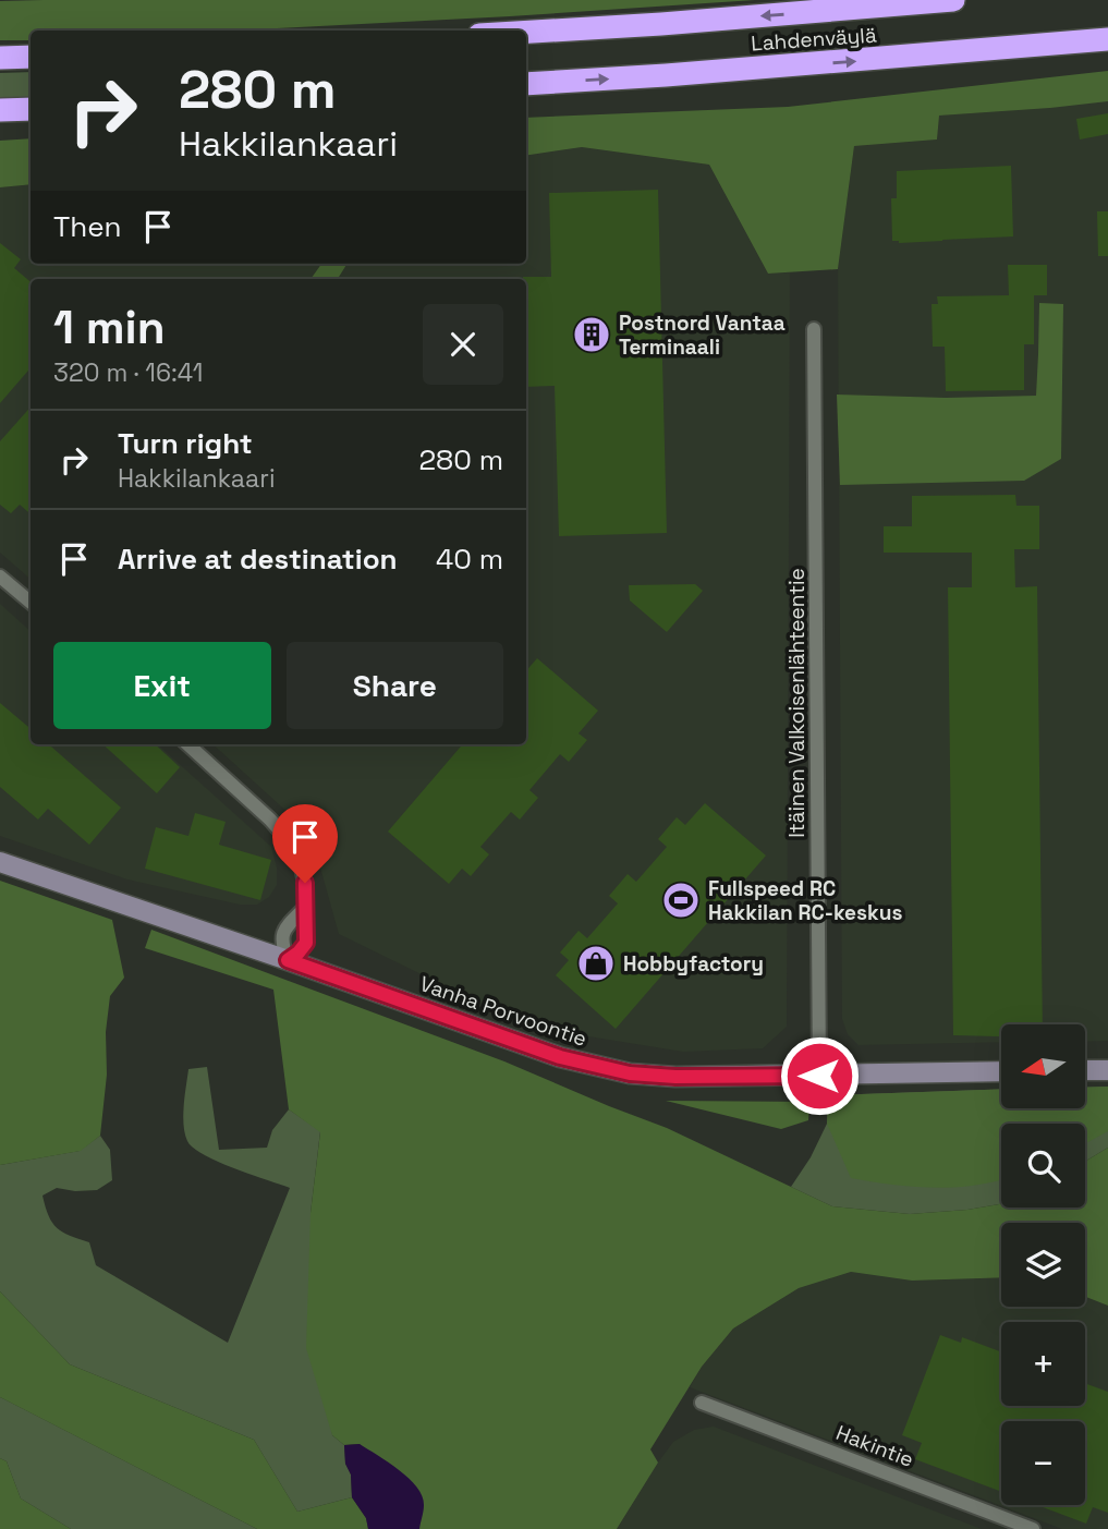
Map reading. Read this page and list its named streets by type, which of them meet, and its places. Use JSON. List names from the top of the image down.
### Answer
{
  "streets": {
    "highway": ["Lahdenväylä"],
    "main road": ["Vanha Porvoontie"],
    "street": ["Itäinen Valkoisenlähteentie", "Hakintie"]
  },
  "crossings": [
    ["Itäinen Valkoisenlähteentie", "Vanha Porvoontie"]
  ],
  "places": {
    "building": ["Postnord Vantaa Terminaali"],
    "sports": ["Fullspeed RC Hakkilan RC-keskus"],
    "shop": ["Hobbyfactory"]
  },
  "north": "left",
  "page": {
    "turn": ["280 m", "Hakkilankaari"],
    "then": "Then",
    "heading": ["1 min", "320 m · 16:41"],
    "list": [
      {
        "name": "Turn right",
        "note": "Hakkilankaari",
        "value": "280 m"
      },
      {
        "name": "Arrive at destination",
        "value": "40 m"
      }
    ],
    "buttons": ["Exit", "Share"],
    "map_buttons": ["+", "−"]
  }
}
